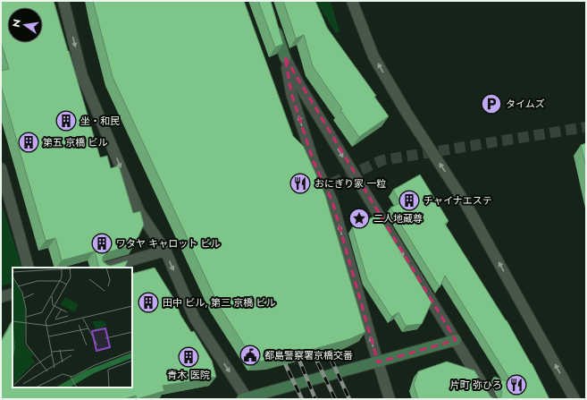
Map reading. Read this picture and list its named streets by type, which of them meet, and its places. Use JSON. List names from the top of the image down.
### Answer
{
  "places": {
    "parking": ["タイムズ"],
    "building": [
      "坐・和民",
      "第五 京橋 ビル",
      "チャイナエステ",
      "ワタヤ キャロット ビル",
      "田中 ビル, 第三 京橋 ビル",
      "青木 医院"
    ],
    "restaurant": ["おにぎり家 一粒", "片町 弥ひろ"],
    "place": ["二人地蔵尊"],
    "public building": ["都島警察署京橋交番"]
  },
  "north": "left"
}
